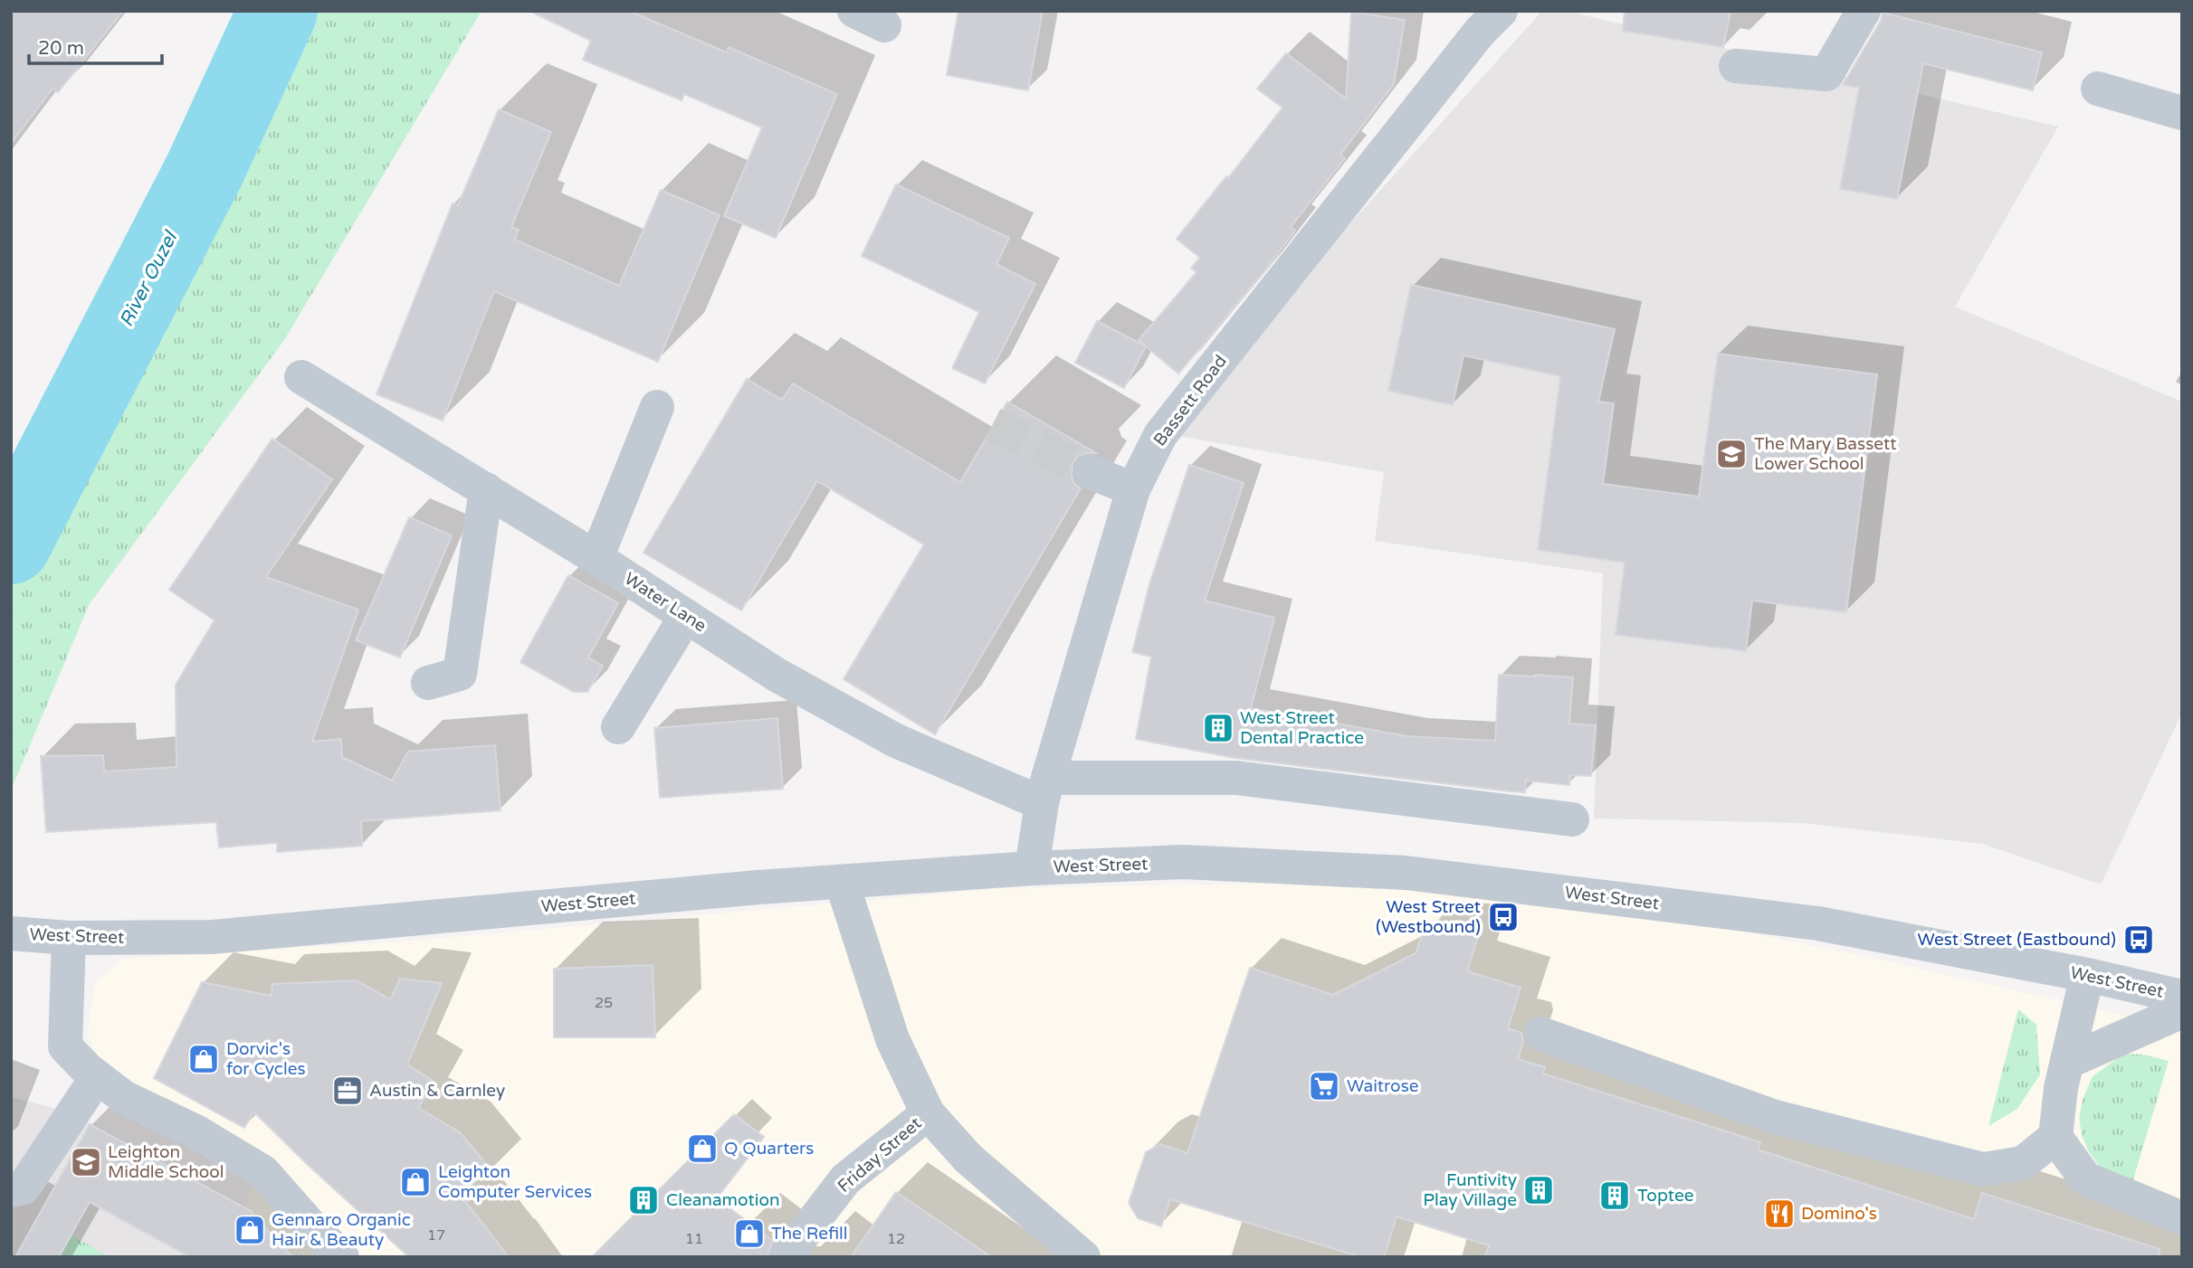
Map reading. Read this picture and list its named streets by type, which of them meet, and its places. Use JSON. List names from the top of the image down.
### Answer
{
  "streets": {
    "street": [
      "Bassett Road",
      "Water Lane",
      "West Street",
      "Friday Street"
    ]
  },
  "crossings": [
    ["Bassett Road", "Water Lane"],
    ["Bassett Road", "West Street"]
  ],
  "water": ["River Ouzel"],
  "places": {
    "school or university": ["The Mary Bassett Lower School", "Leighton Middle School"],
    "building": [
      "West Street Dental Practice",
      "Funtivity Play Village",
      "Toptee",
      "Cleanamotion"
    ],
    "bus stop": ["West Street (Westbound)", "West Street (Eastbound)"],
    "shop": [
      "Dorvic's for Cycles",
      "Q Quarters",
      "Leighton Computer Services",
      "Gennaro Organic Hair & Beauty",
      "The Refill"
    ],
    "supermarket": ["Waitrose"],
    "office": ["Austin & Carnley"],
    "restaurant": ["Domino's"]
  },
  "house_numbers": [
    "25",
    "17",
    "11",
    "12"
  ],
  "scale_bar": "20 m"
}
